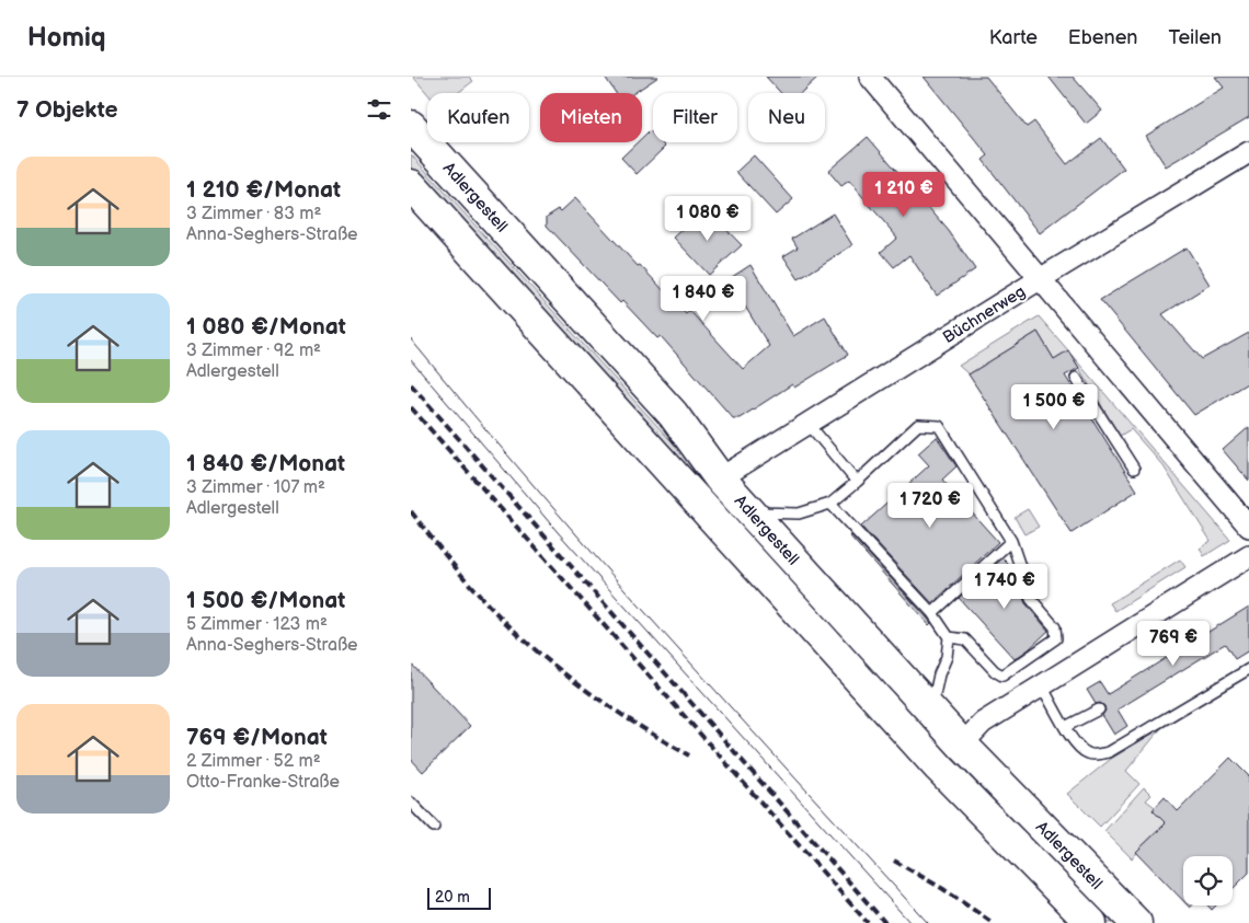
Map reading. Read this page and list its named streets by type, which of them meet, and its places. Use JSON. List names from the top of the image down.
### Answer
{
  "streets": {
    "main road": ["Adlergestell"],
    "street": ["Büchnerweg"]
  },
  "crossings": [
    ["Adlergestell", "Büchnerweg"]
  ],
  "scale_bar": "20 m",
  "page": {
    "header": "Homiq",
    "nav": ["Karte", "Ebenen", "Teilen"],
    "heading": "7 Objekte",
    "chip": [
      "Kaufen",
      "Mieten",
      "Filter",
      "Neu"
    ],
    "list": [
      {
        "name": "1 210 €/Monat",
        "note": "3 Zimmer · 83 m² · Anna-Seghers-Straße"
      },
      {
        "name": "1 080 €/Monat",
        "note": "3 Zimmer · 92 m² · Adlergestell"
      },
      {
        "name": "1 840 €/Monat",
        "note": "3 Zimmer · 107 m² · Adlergestell"
      },
      {
        "name": "1 500 €/Monat",
        "note": "5 Zimmer · 123 m² · Anna-Seghers-Straße"
      },
      {
        "name": "769 €/Monat",
        "note": "2 Zimmer · 52 m² · Otto-Franke-Straße"
      }
    ],
    "price": [
      "1 210 €",
      "1 080 €",
      "1 840 €",
      "1 500 €",
      "1 720 €",
      "1 740 €",
      "769 €"
    ],
    "scale": "20 m"
  }
}
